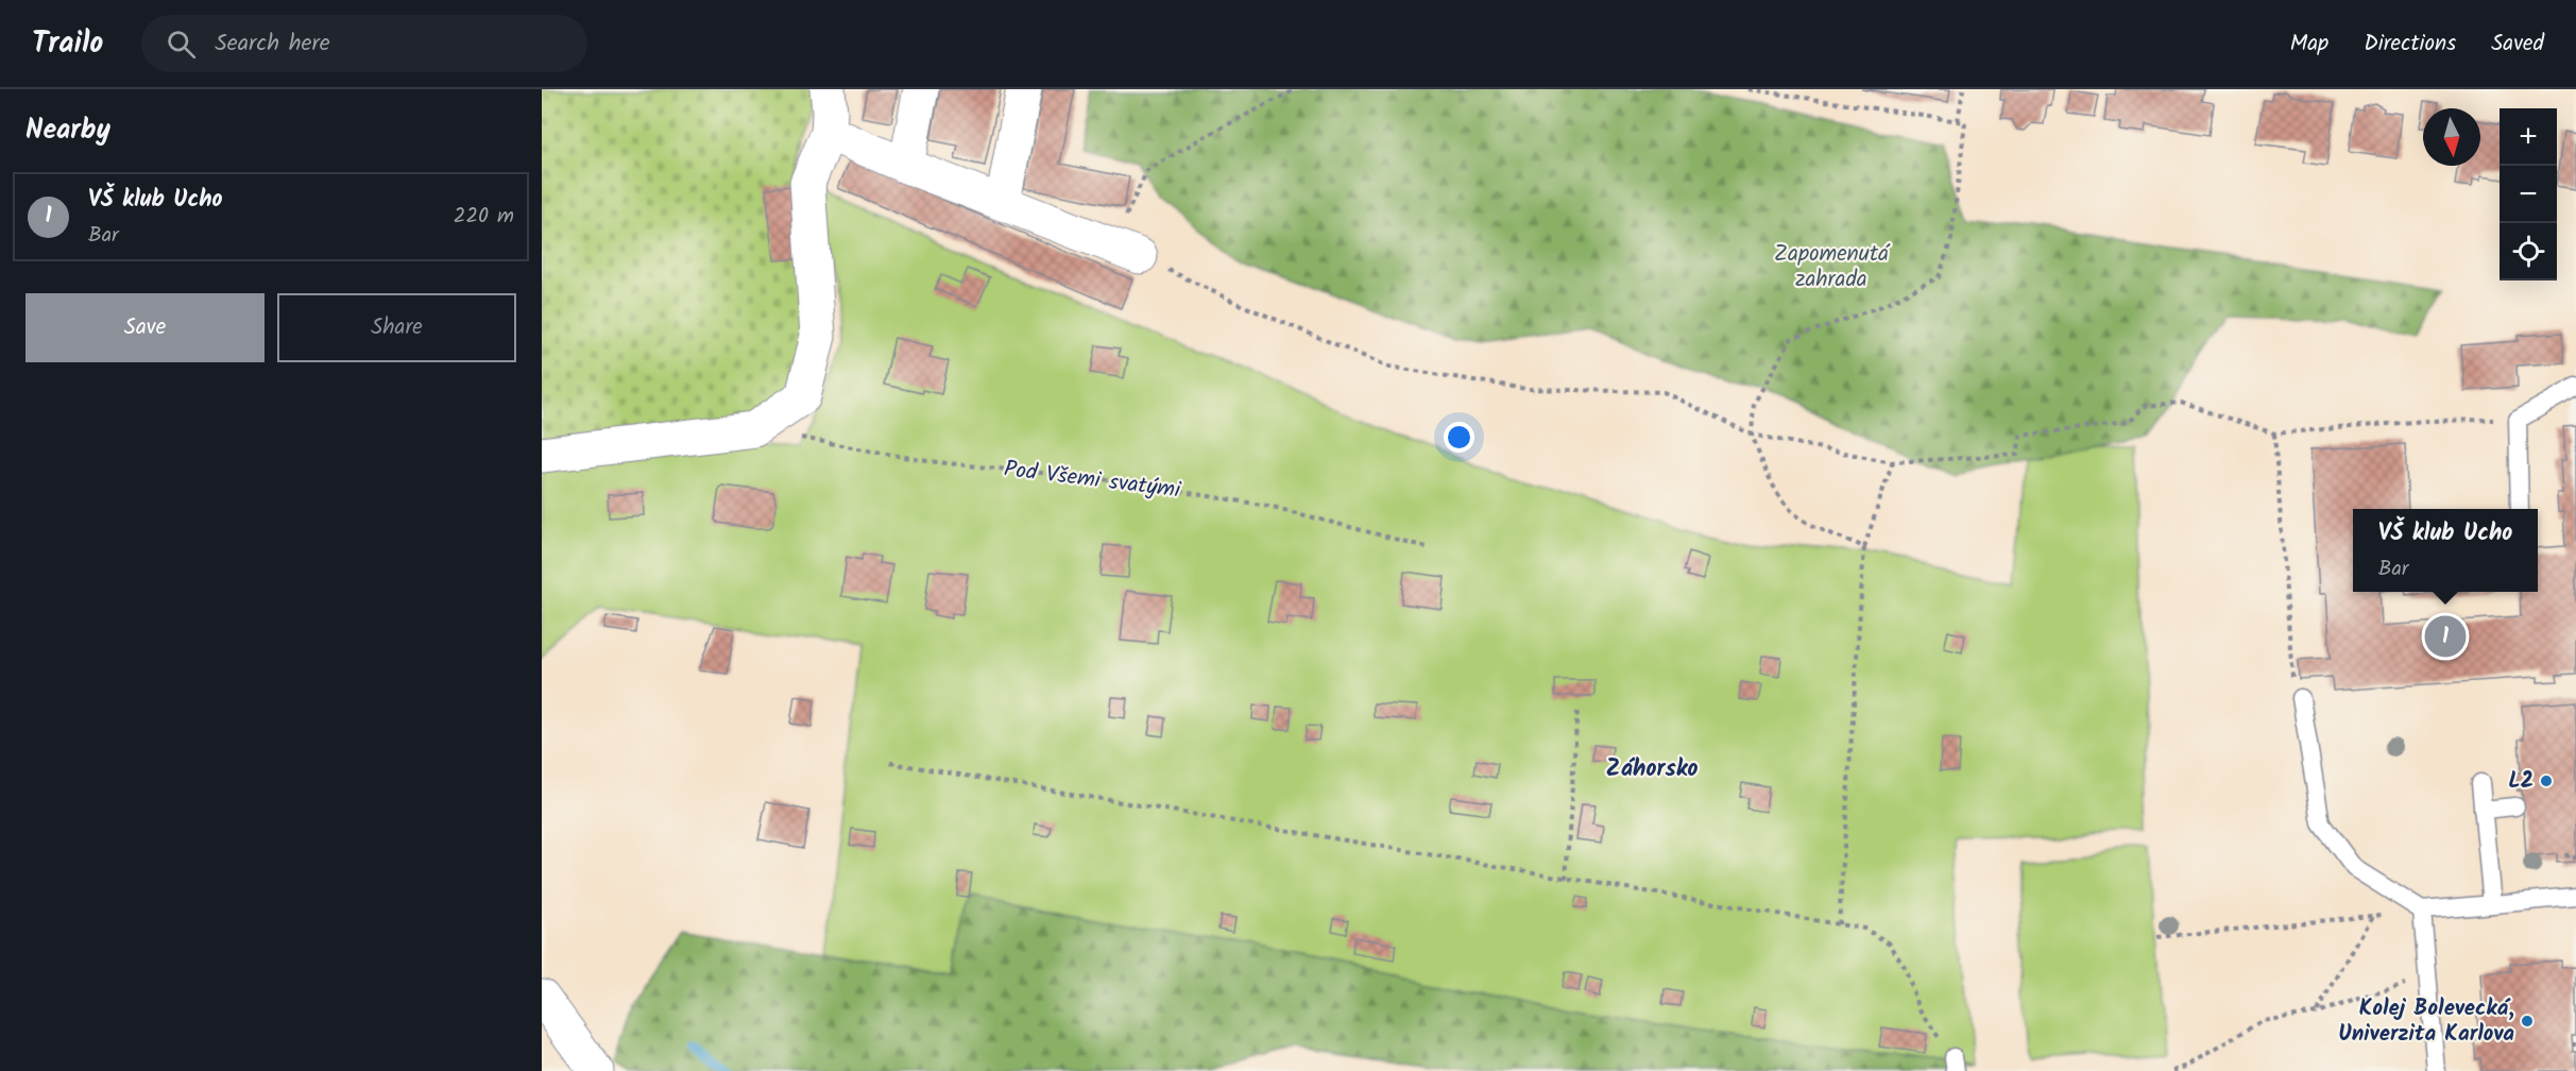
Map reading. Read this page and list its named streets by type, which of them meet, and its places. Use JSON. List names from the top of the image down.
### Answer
{
  "streets": {
    "path": ["Pod Všemi svatými"]
  },
  "districts": ["Záhorsko"],
  "parks": ["Zapomenutá zahrada"],
  "places": ["L2", "Kolej Bolevecká, Univerzita Karlova"],
  "north": "bottom",
  "page": {
    "header": "Trailo",
    "search": "Search here",
    "nav": ["Map", "Directions", "Saved"],
    "heading": "Nearby",
    "map_buttons": ["+", "−"],
    "list": [
      {
        "mark": "1",
        "name": "VŠ klub Ucho",
        "note": "Bar",
        "value": "220 m"
      }
    ],
    "buttons": ["Save", "Share"],
    "popup": ["VŠ klub Ucho", "Bar"],
    "pins": "1"
  }
}
